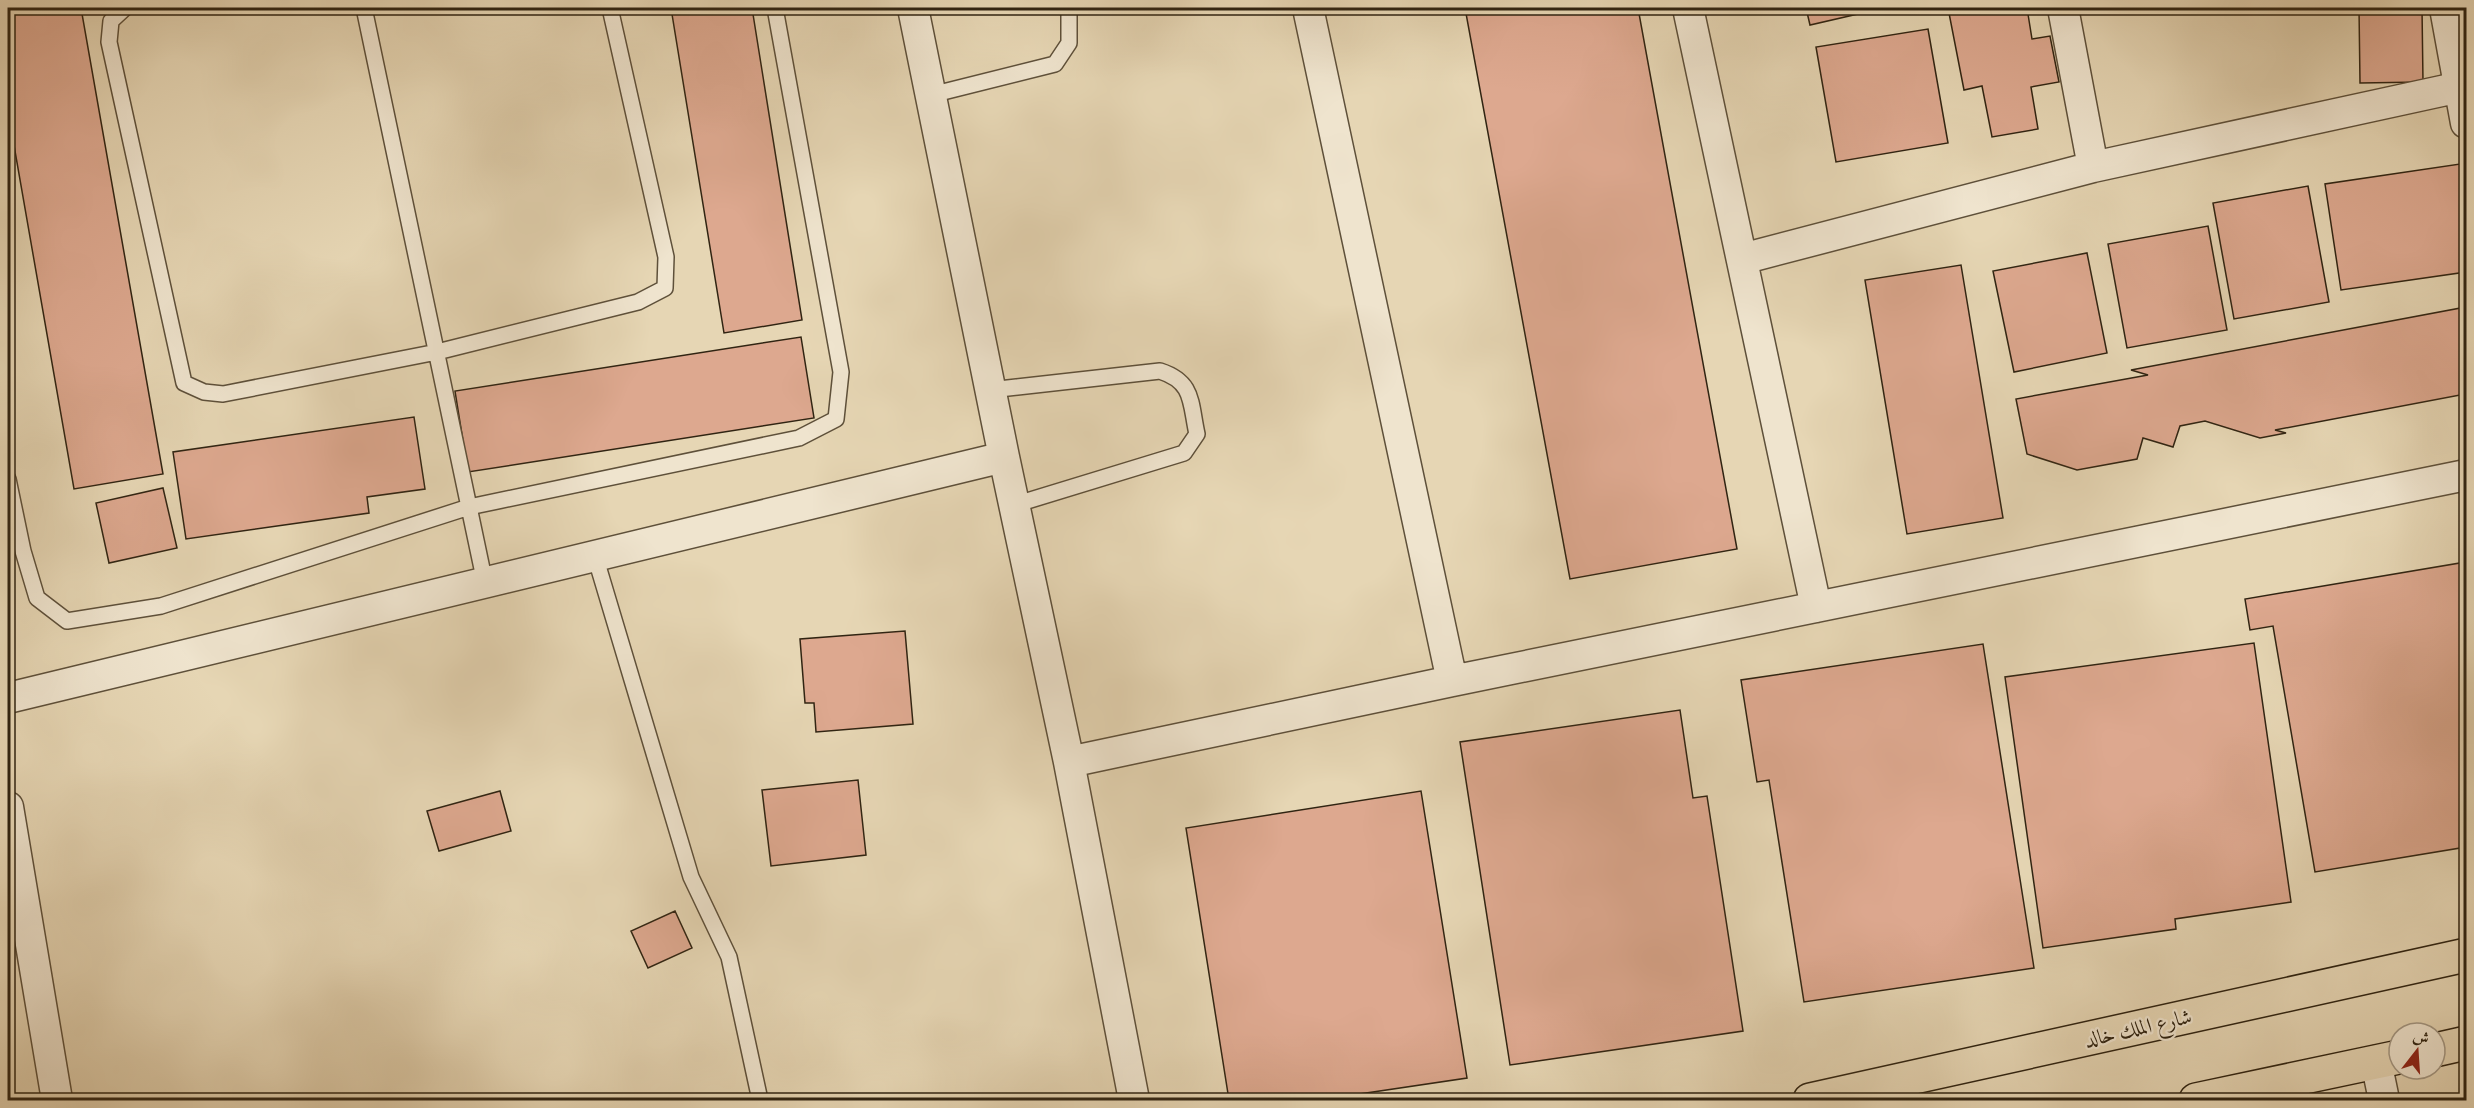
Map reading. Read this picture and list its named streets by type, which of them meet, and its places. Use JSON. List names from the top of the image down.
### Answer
{
  "streets": {
    "main road": ["شارع الملك خالد"]
  },
  "north": "top"
}
